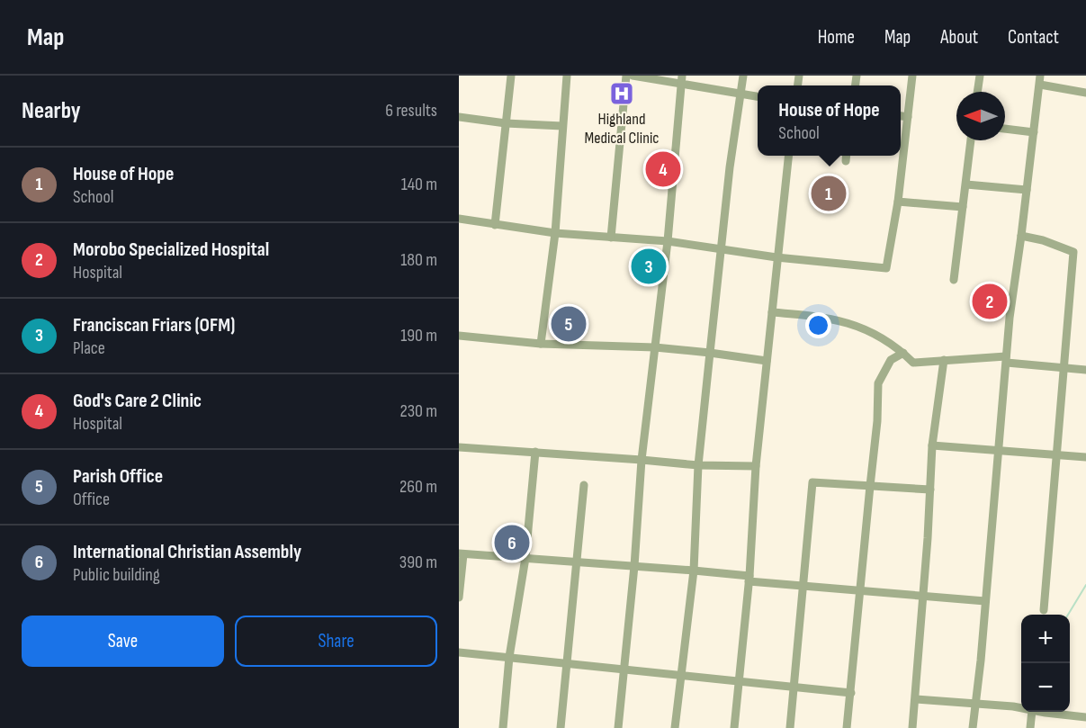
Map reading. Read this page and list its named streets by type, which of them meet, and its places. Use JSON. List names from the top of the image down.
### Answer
{
  "places": {
    "hospital": ["Highland Medical Clinic"]
  },
  "north": "left",
  "page": {
    "header": "Map",
    "nav": [
      "Home",
      "Map",
      "About",
      "Contact"
    ],
    "heading": ["Nearby", "6 results"],
    "popup": ["House of Hope", "School"],
    "list": [
      {
        "mark": "1",
        "name": "House of Hope",
        "note": "School",
        "value": "140 m"
      },
      {
        "mark": "2",
        "name": "Morobo Specialized Hospital",
        "note": "Hospital",
        "value": "180 m"
      },
      {
        "mark": "3",
        "name": "Franciscan Friars (OFM)",
        "note": "Place",
        "value": "190 m"
      },
      {
        "mark": "4",
        "name": "God's Care 2 Clinic",
        "note": "Hospital",
        "value": "230 m"
      },
      {
        "mark": "5",
        "name": "Parish Office",
        "note": "Office",
        "value": "260 m"
      },
      {
        "mark": "6",
        "name": "International Christian Assembly",
        "note": "Public building",
        "value": "390 m"
      }
    ],
    "pins": [
      "4",
      "1",
      "3",
      "2",
      "5",
      "6"
    ],
    "buttons": ["Save", "Share"],
    "map_buttons": ["+", "−"]
  }
}
